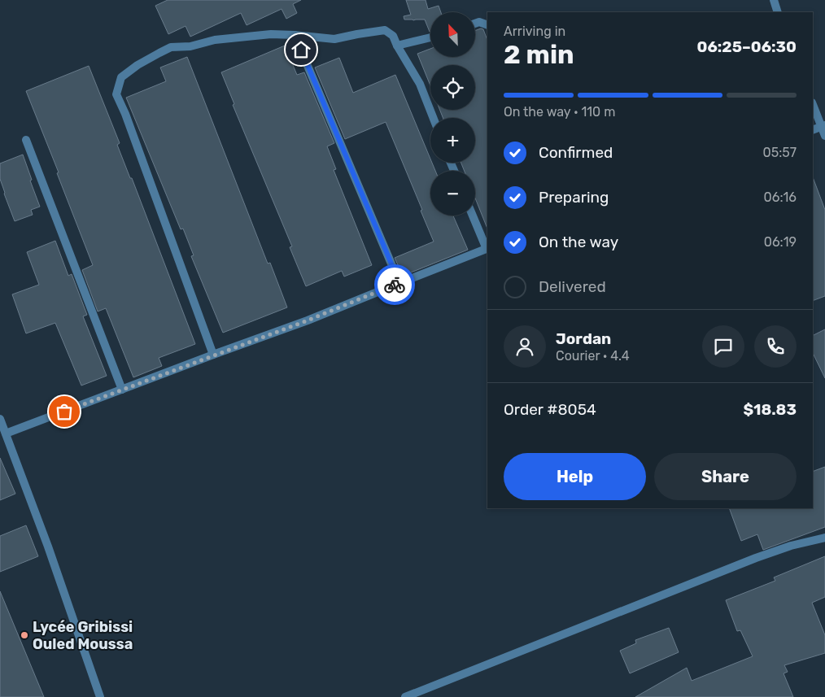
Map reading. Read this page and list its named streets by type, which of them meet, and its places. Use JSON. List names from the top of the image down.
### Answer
{
  "places": ["Lycée Gribissi Ouled Moussa"],
  "north": "top left",
  "page": {
    "map_buttons": ["+", "−"],
    "heading": ["2 min", "Arriving in", "06:25–06:30"],
    "panel": [
      "Jordan",
      "Courier · 4.4",
      "Order #8054",
      "$18.83"
    ],
    "bar": "On the way · 110 m",
    "list": [
      ["Confirmed", "05:57"],
      ["Preparing", "06:16"],
      ["On the way", "06:19"],
      "Delivered"
    ],
    "buttons": ["Help", "Share"]
  }
}
